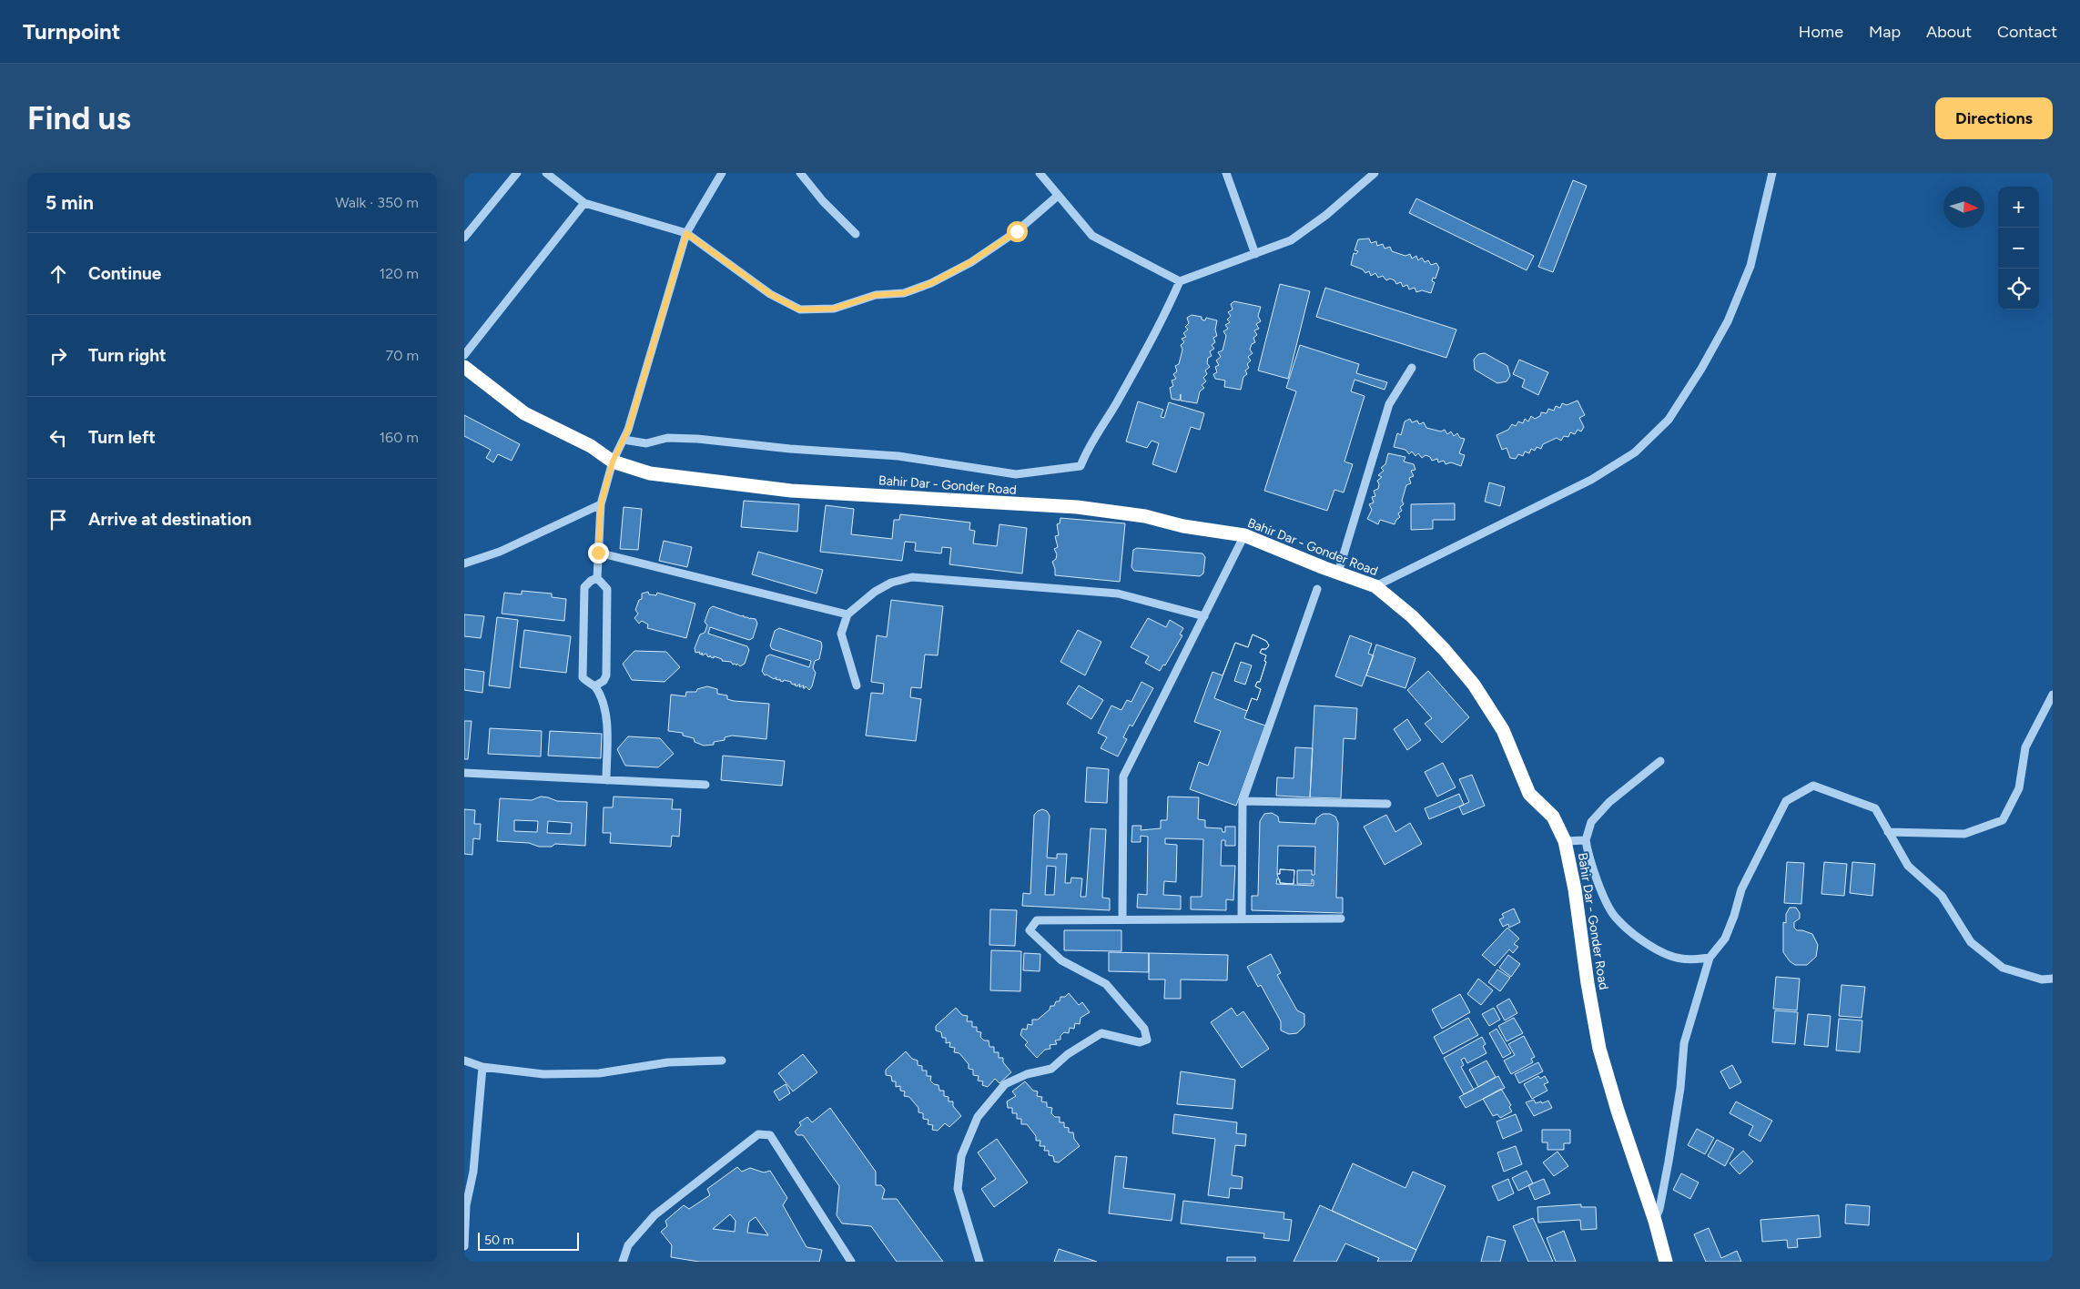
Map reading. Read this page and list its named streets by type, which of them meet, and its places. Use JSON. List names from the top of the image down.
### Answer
{
  "streets": {
    "highway": ["Bahir Dar - Gonder Road"]
  },
  "scale_bar": "50 m",
  "north": "right",
  "page": {
    "header": "Turnpoint",
    "nav": [
      "Home",
      "Map",
      "About",
      "Contact"
    ],
    "buttons": "Directions",
    "title": "Find us",
    "heading": ["5 min", "Walk · 350 m"],
    "map_buttons": ["+", "−"],
    "list": [
      ["Continue", "120 m"],
      ["Turn right", "70 m"],
      ["Turn left", "160 m"],
      "Arrive at destination"
    ],
    "scale": "50 m"
  }
}
